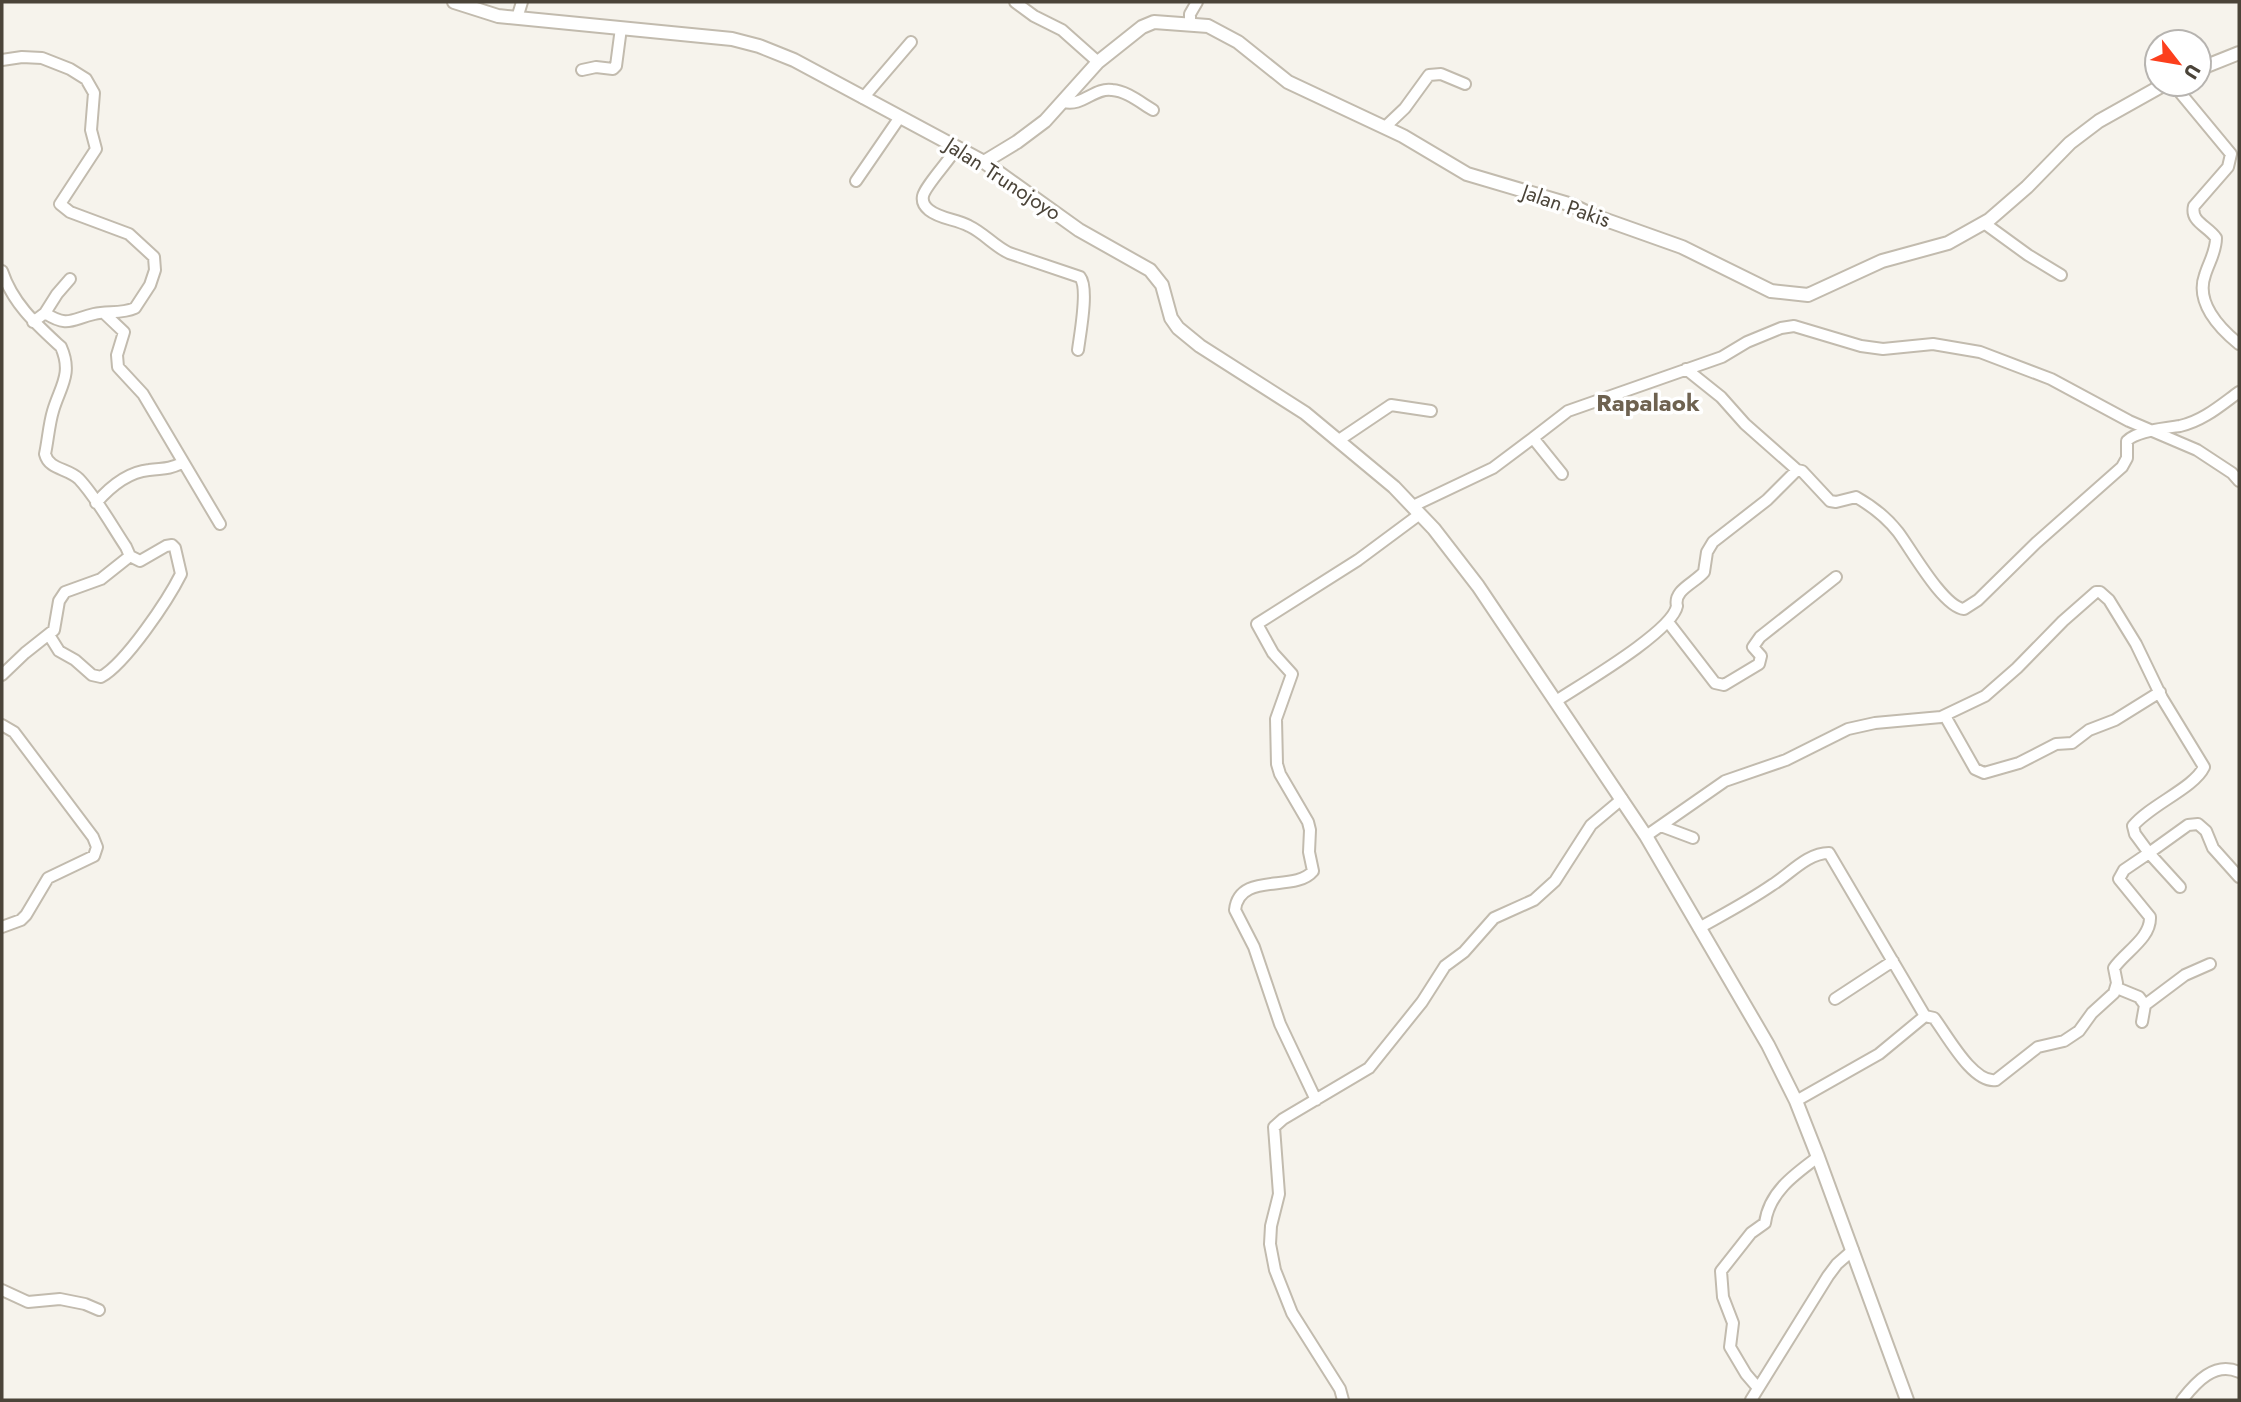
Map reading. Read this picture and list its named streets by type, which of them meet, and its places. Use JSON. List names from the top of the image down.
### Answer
{
  "streets": {
    "street": ["Jalan Trunojoyo", "Jalan Pakis"]
  },
  "crossings": [
    ["Jalan Trunojoyo", "Jalan Pakis"]
  ],
  "districts": ["Rapalaok"],
  "north": "bottom right"
}
